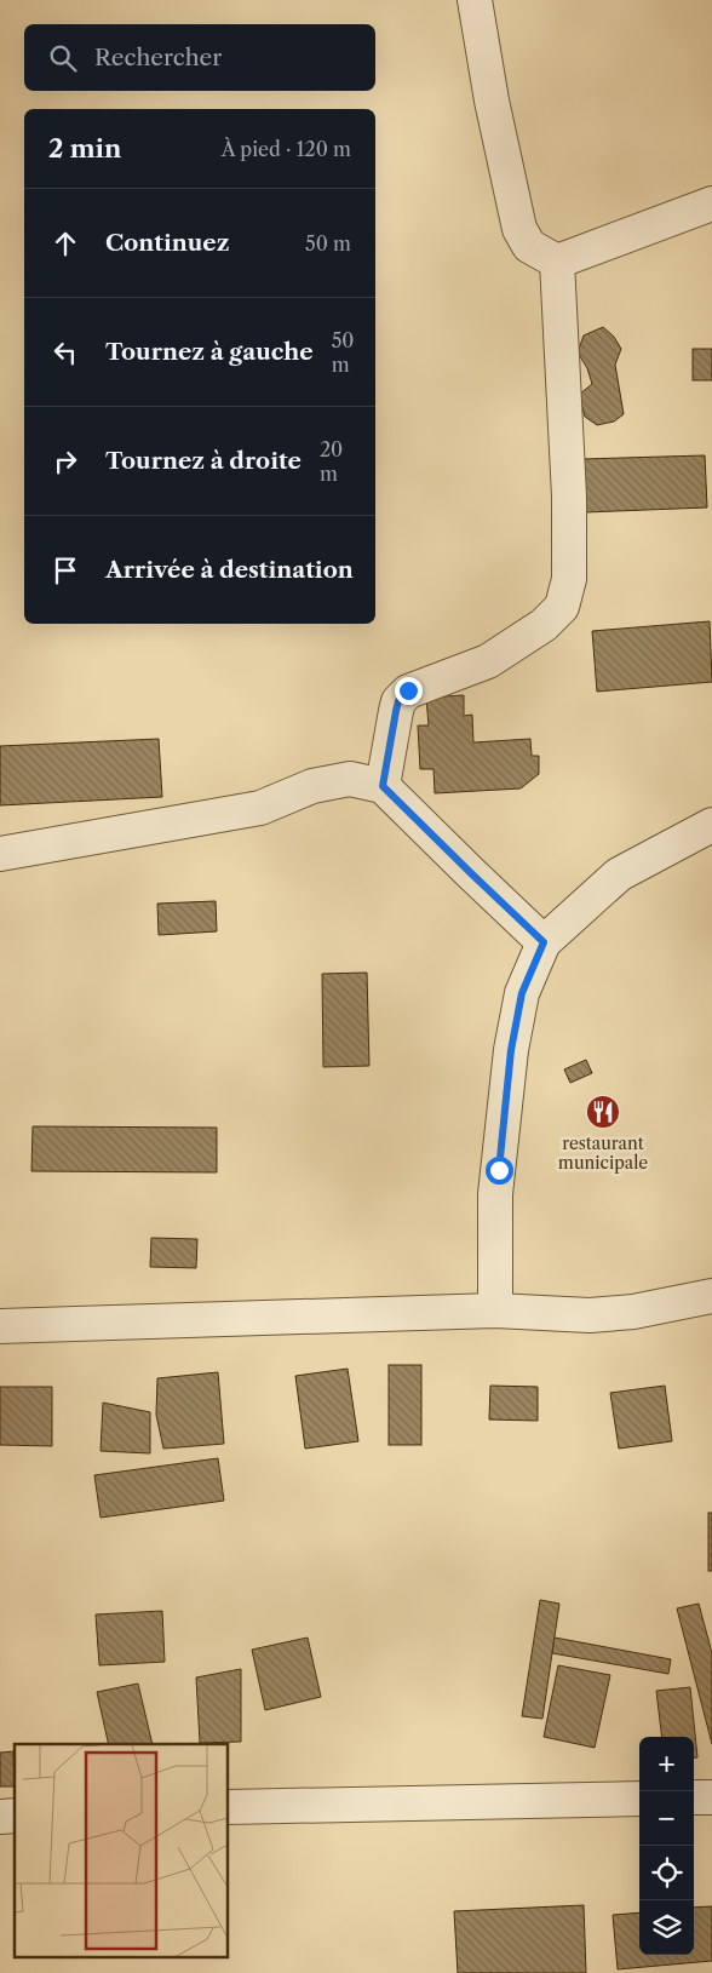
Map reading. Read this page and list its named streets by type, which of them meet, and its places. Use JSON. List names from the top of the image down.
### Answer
{
  "places": {
    "restaurant": ["restaurant municipale"]
  },
  "page": {
    "search": "Rechercher",
    "heading": ["2 min", "À pied · 120 m"],
    "list": [
      ["Continuez", "50 m"],
      ["Tournez à gauche", "50 m"],
      ["Tournez à droite", "20 m"],
      "Arrivée à destination"
    ],
    "map_buttons": ["+", "−"]
  }
}
